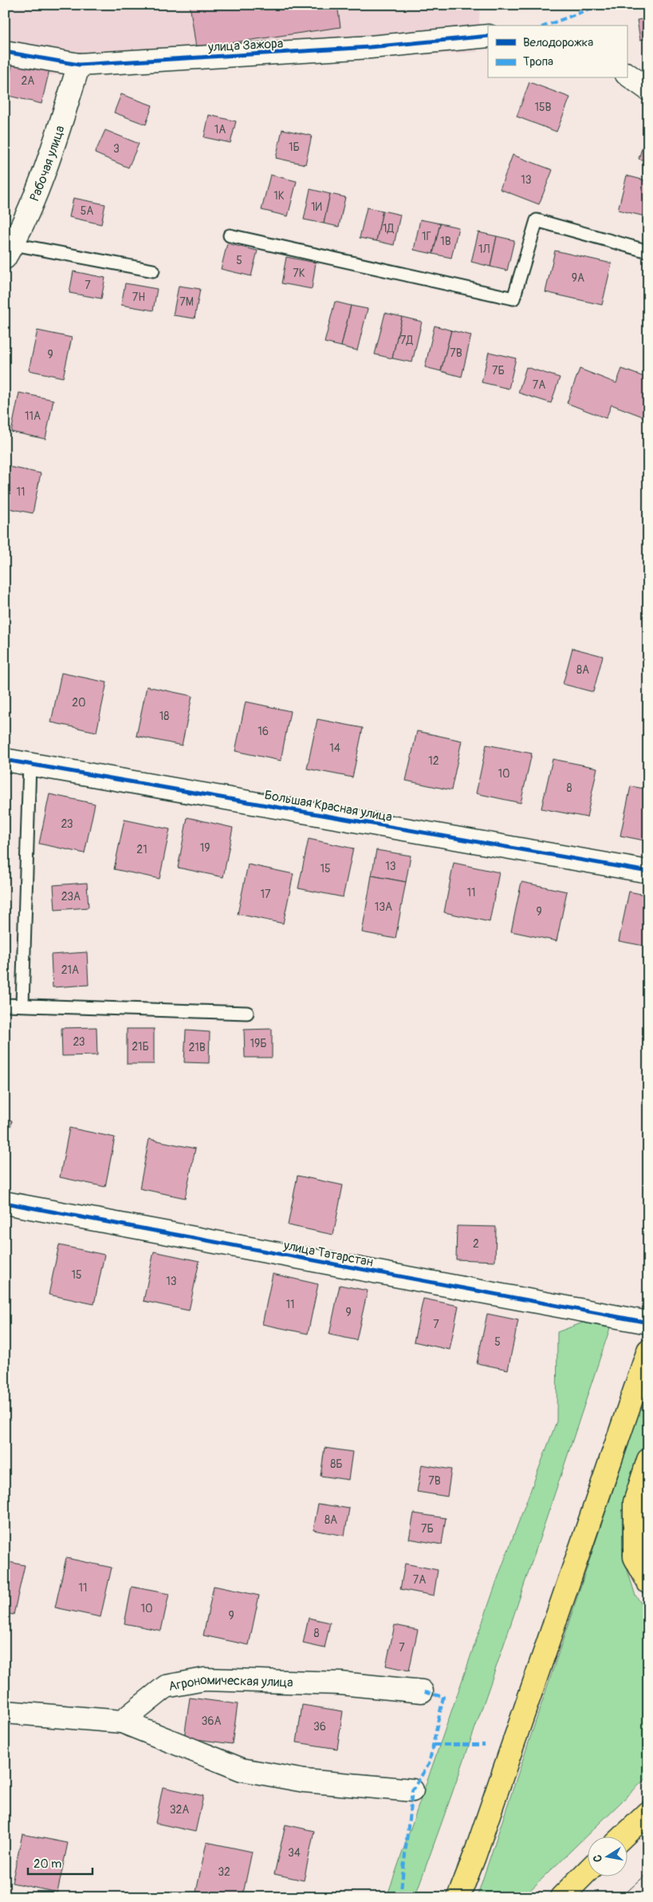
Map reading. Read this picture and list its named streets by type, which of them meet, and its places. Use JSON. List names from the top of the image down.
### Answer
{
  "streets": {
    "street": [
      "улица Зажора",
      "Рабочая улица",
      "Большая Красная улица",
      "улица Татарстан",
      "Агрономическая улица"
    ]
  },
  "crossings": [
    ["улица Зажора", "Рабочая улица"]
  ],
  "house_numbers": [
    "2А",
    "15В",
    "1А",
    "1Б",
    "3",
    "13",
    "1К",
    "1И",
    "5А",
    "1Д",
    "1Г",
    "1В",
    "1Л",
    "5",
    "7К",
    "9А",
    "7",
    "7Н",
    "7М",
    "7Д",
    "7В",
    "9",
    "7Б",
    "7А",
    "11А",
    "11",
    "8А",
    "20",
    "18",
    "16",
    "14",
    "12",
    "10",
    "8",
    "23",
    "19",
    "21",
    "13",
    "15",
    "11",
    "17",
    "23А",
    "13А",
    "9",
    "21А",
    "23",
    "19Б",
    "21Б",
    "21В",
    "2",
    "15",
    "13",
    "11",
    "9",
    "7",
    "5",
    "8Б",
    "7В",
    "8А",
    "7Б",
    "7А",
    "11",
    "10",
    "9",
    "8",
    "7",
    "36А",
    "36",
    "32А",
    "34",
    "32"
  ],
  "legend": ["Велодорожка", "Тропа"],
  "scale_bar": "20 m",
  "north": "left"
}
